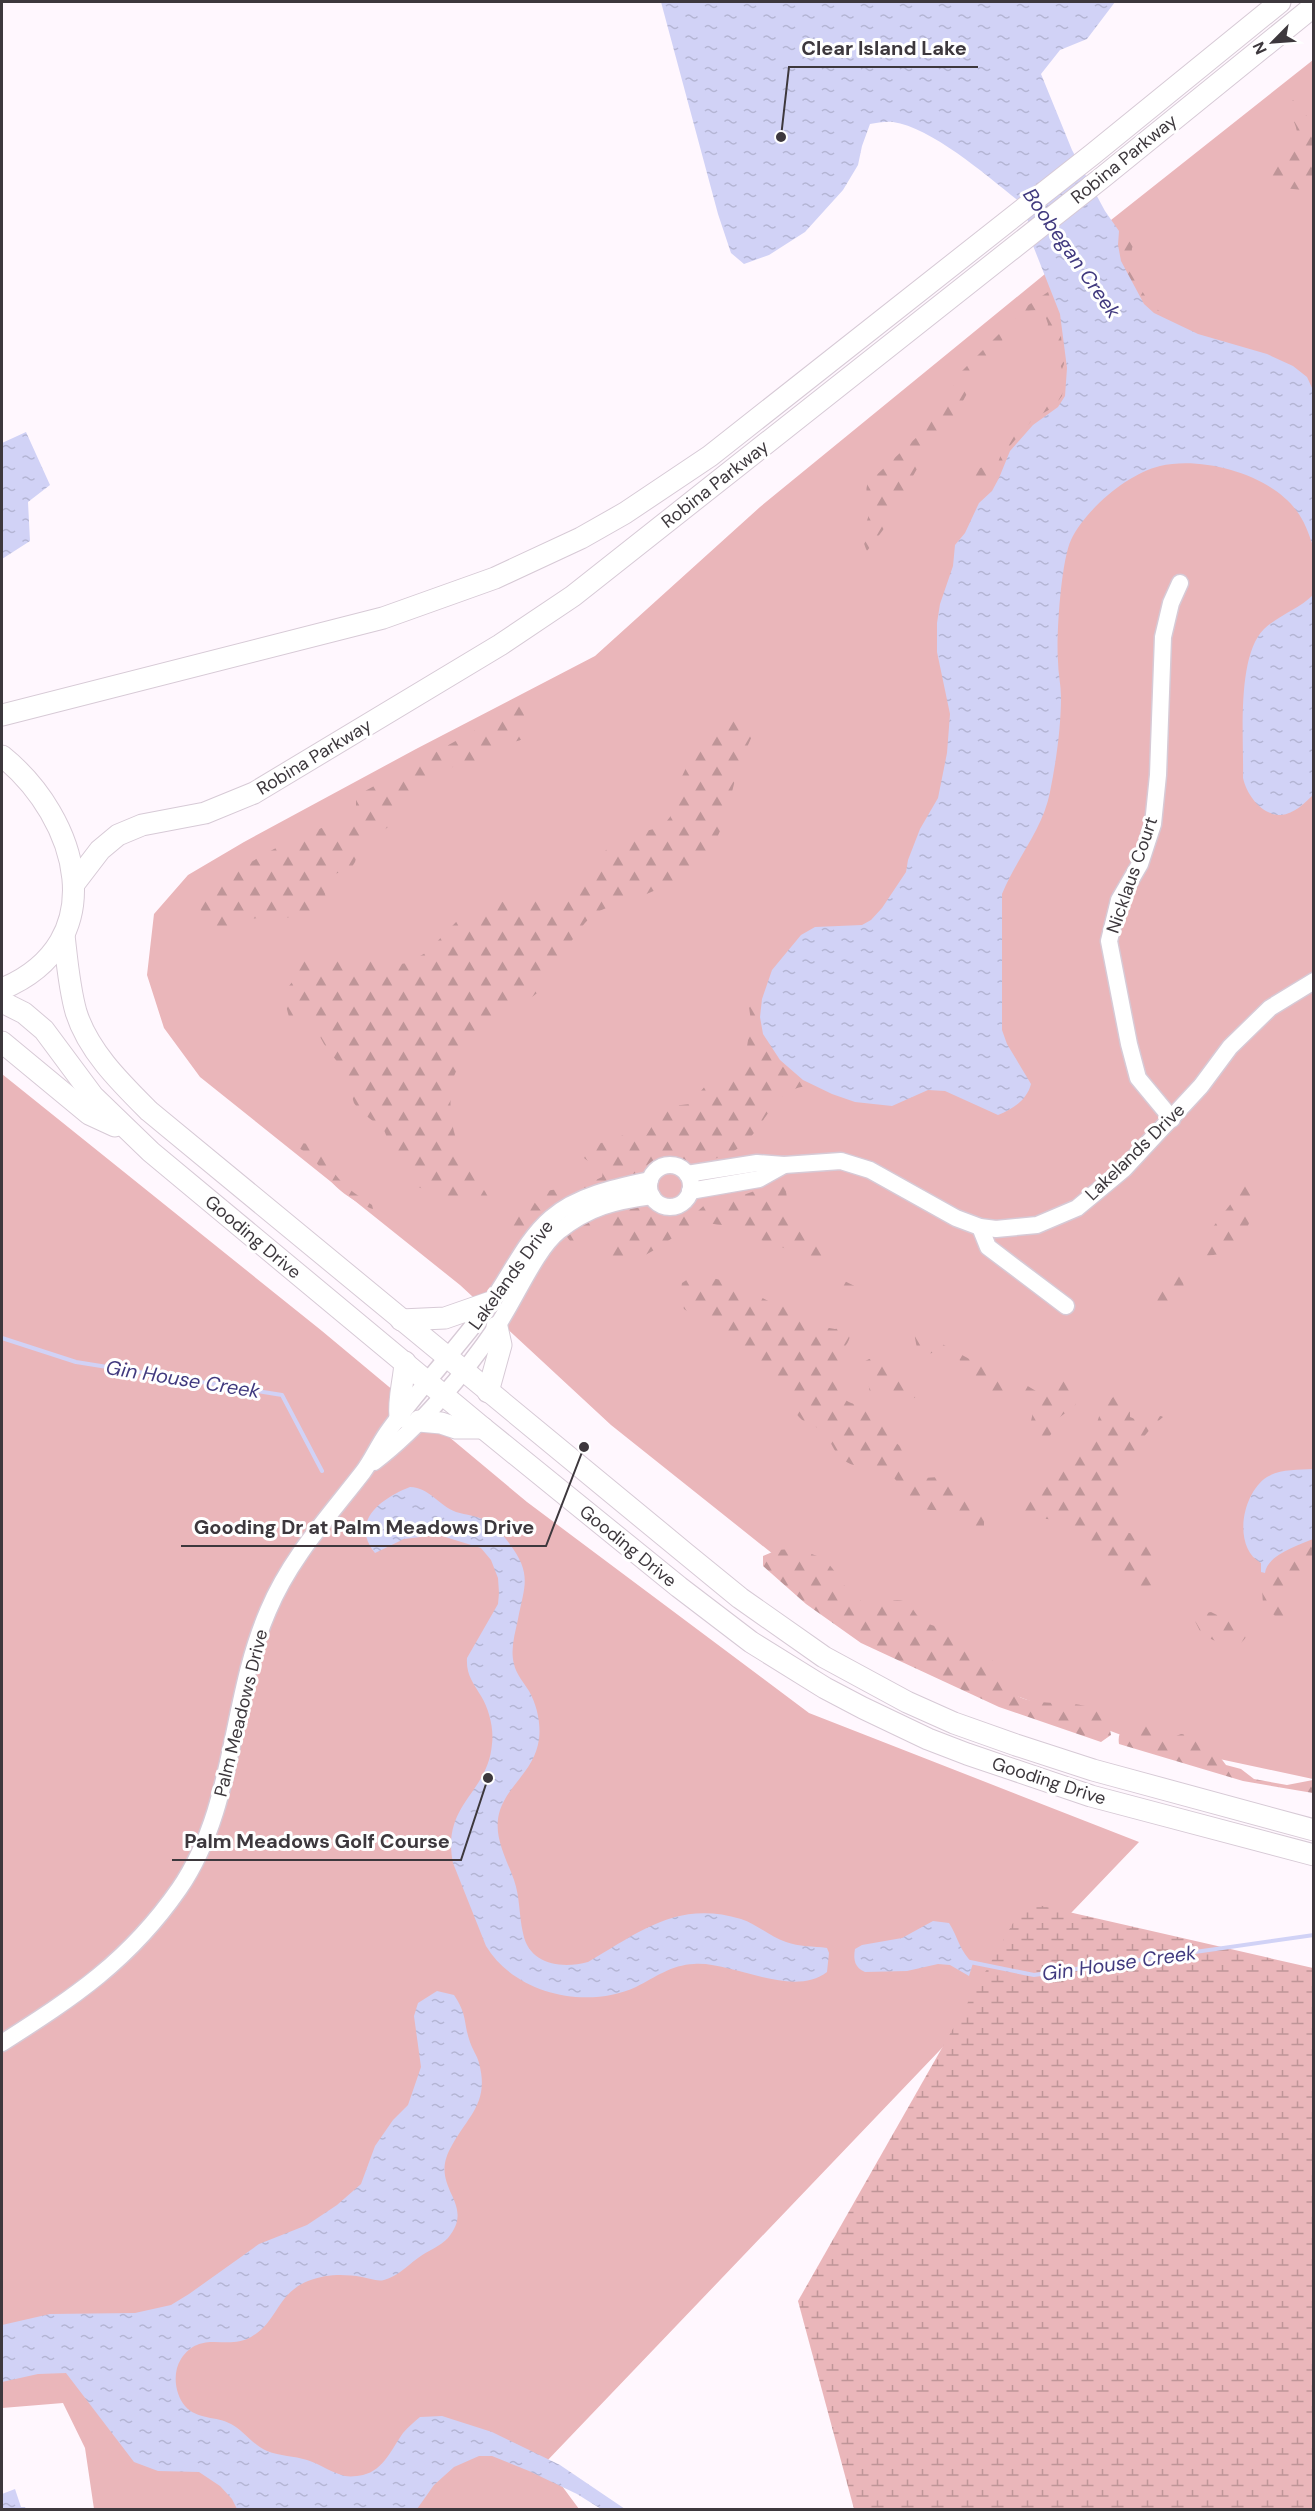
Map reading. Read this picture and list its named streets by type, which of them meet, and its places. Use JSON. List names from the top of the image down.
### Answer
{
  "streets": {
    "main road": ["Robina Parkway", "Gooding Drive"],
    "street": ["Nicklaus Court", "Lakelands Drive", "Palm Meadows Drive"]
  },
  "crossings": [
    ["Nicklaus Court", "Lakelands Drive"],
    ["Lakelands Drive", "Gooding Drive"],
    ["Lakelands Drive", "Palm Meadows Drive"],
    ["Gooding Drive", "Palm Meadows Drive"]
  ],
  "water": ["Boobegan Creek", "Gin House Creek"],
  "places": ["Clear Island Lake", "Gooding Dr at Palm Meadows Drive", "Palm Meadows Golf Course"],
  "north": "bottom left"
}
